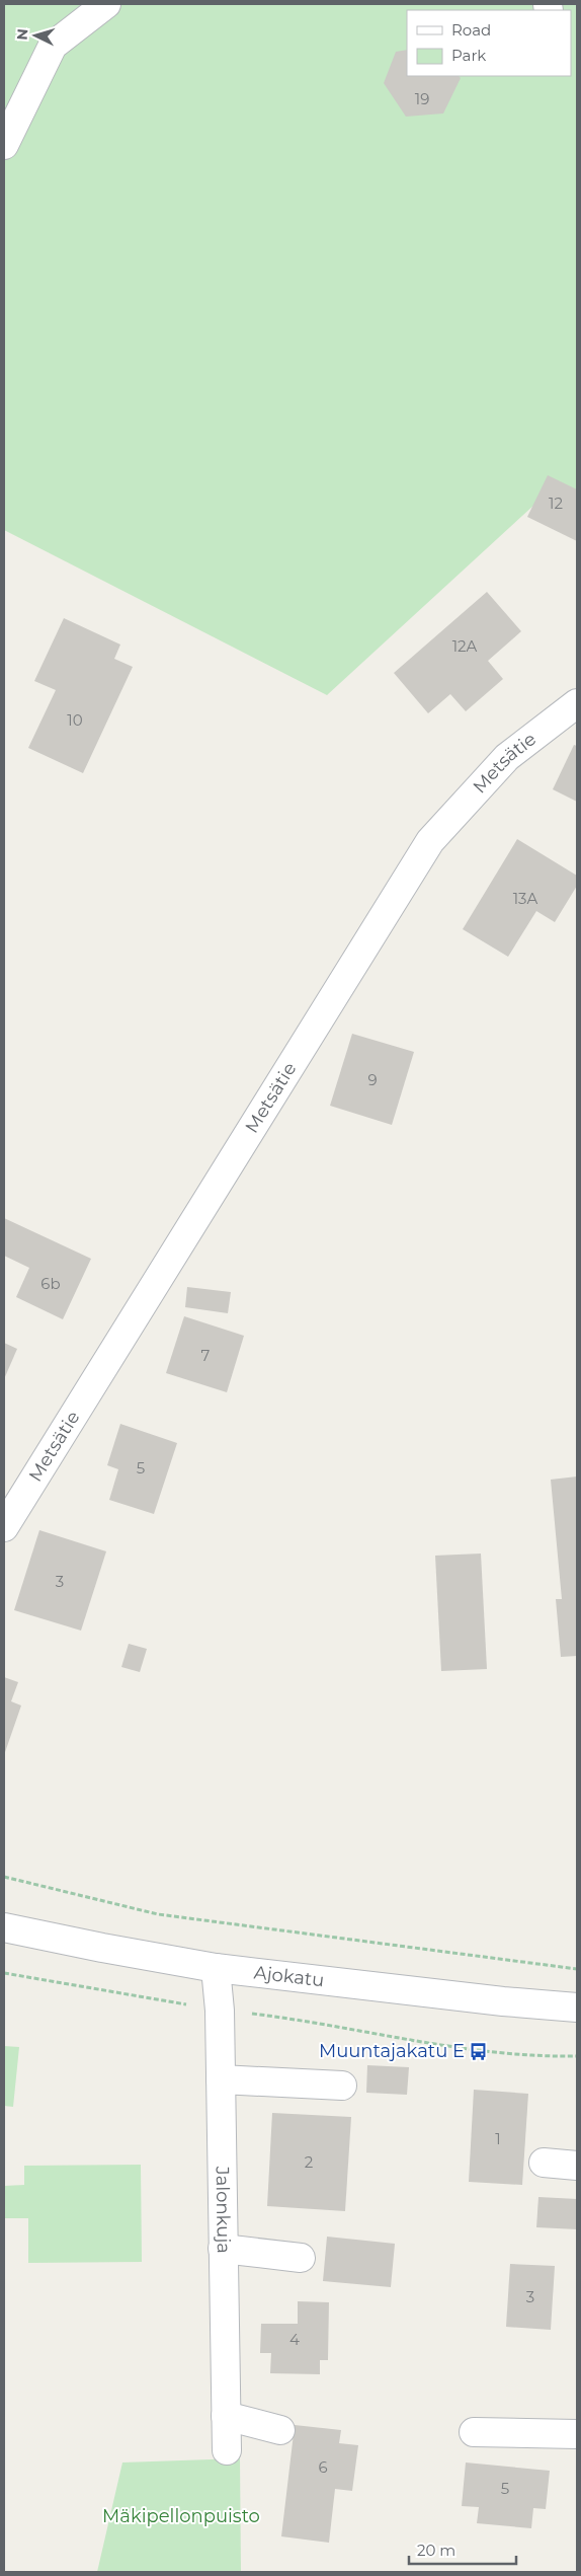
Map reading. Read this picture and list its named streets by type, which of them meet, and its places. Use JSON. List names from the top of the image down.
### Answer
{
  "streets": {
    "street": ["Metsätie", "Ajokatu", "Jalonkuja"]
  },
  "crossings": [
    ["Ajokatu", "Jalonkuja"]
  ],
  "parks": ["Mäkipellonpuisto"],
  "places": {
    "bus stop": ["Muuntajakatu E"]
  },
  "house_numbers": [
    "19",
    "12",
    "12A",
    "10",
    "13A",
    "9",
    "6b",
    "7",
    "5",
    "3",
    "1",
    "2",
    "3",
    "4",
    "6",
    "5"
  ],
  "legend": ["Road", "Park"],
  "scale_bar": "20 m",
  "north": "left"
}
